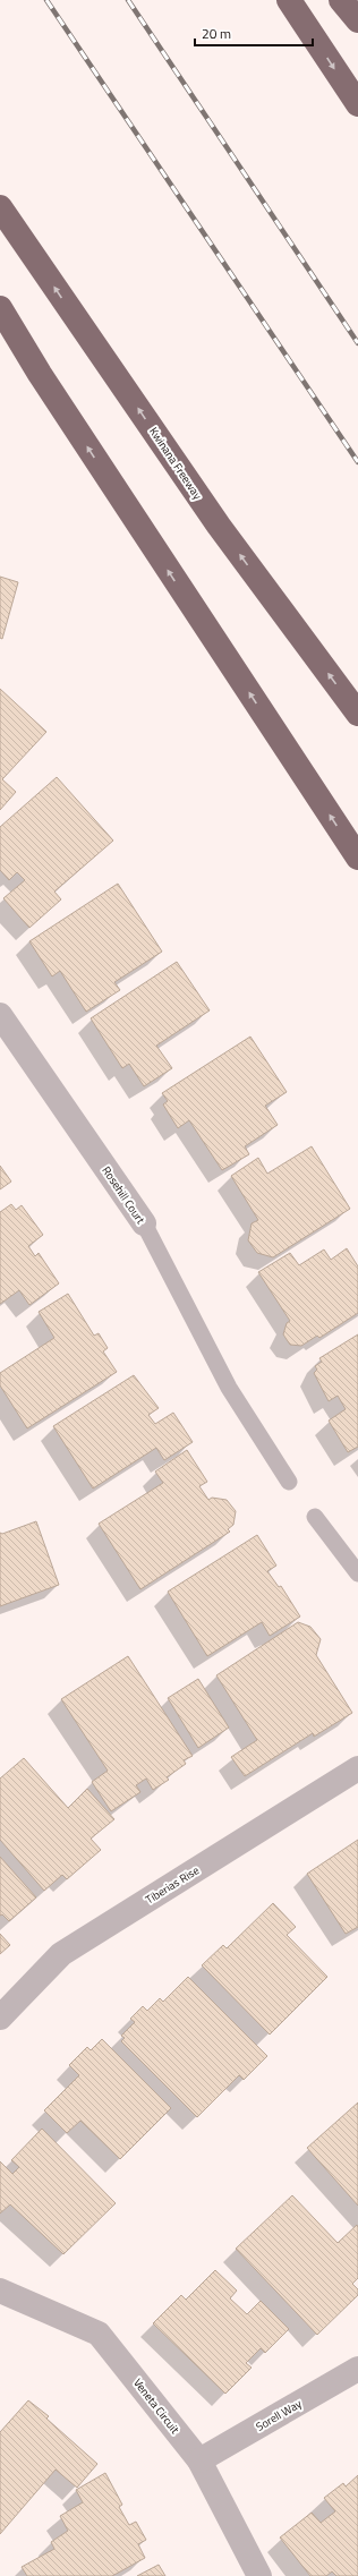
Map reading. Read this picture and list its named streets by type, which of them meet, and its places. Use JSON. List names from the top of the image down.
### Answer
{
  "streets": {
    "highway": ["Kwinana Freeway"],
    "street": [
      "Rosehill Court",
      "Tiberias Rise",
      "Veneta Circuit",
      "Sorell Way"
    ]
  },
  "crossings": [
    ["Veneta Circuit", "Sorell Way"]
  ],
  "scale_bar": "20 m"
}
